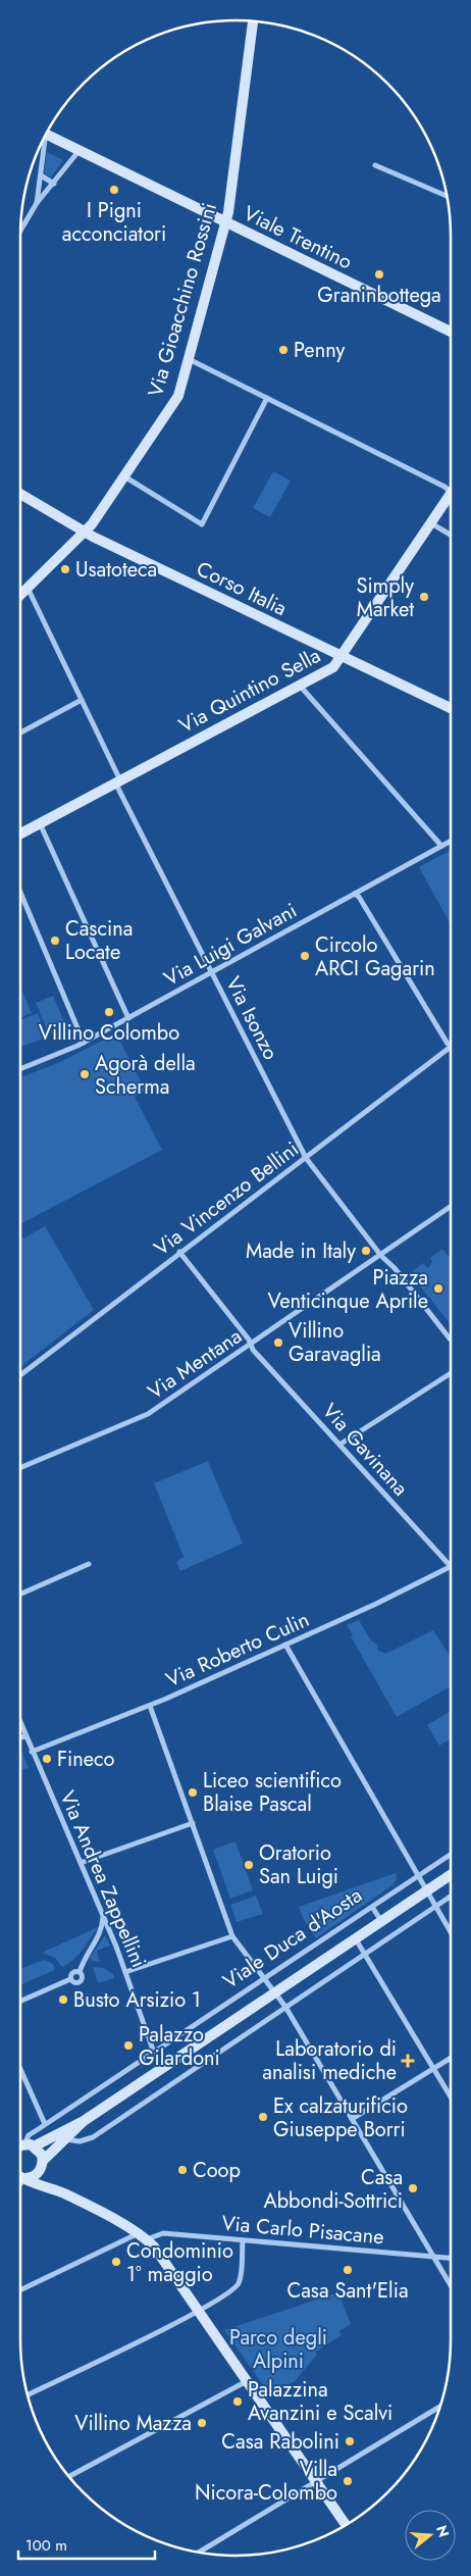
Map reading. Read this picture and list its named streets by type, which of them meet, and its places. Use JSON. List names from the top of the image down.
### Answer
{
  "streets": {
    "street": [
      "Viale Trentino",
      "Via Gioacchino Rossini",
      "Corso Italia",
      "Via Quintino Sella",
      "Via Luigi Galvani",
      "Via Isonzo",
      "Via Vincenzo Bellini",
      "Via Mentana",
      "Via Gavinana",
      "Via Roberto Culin",
      "Via Andrea Zappellini",
      "Viale Duca d'Aosta",
      "Via Carlo Pisacane"
    ]
  },
  "crossings": [
    ["Viale Trentino", "Via Gioacchino Rossini"],
    ["Via Gioacchino Rossini", "Corso Italia"],
    ["Via Gioacchino Rossini", "Via Isonzo"],
    ["Corso Italia", "Via Quintino Sella"],
    ["Via Quintino Sella", "Via Isonzo"],
    ["Via Luigi Galvani", "Via Isonzo"],
    ["Via Isonzo", "Via Vincenzo Bellini"],
    ["Via Isonzo", "Via Mentana"],
    ["Via Vincenzo Bellini", "Via Gavinana"],
    ["Via Mentana", "Via Gavinana"],
    ["Via Roberto Culin", "Via Andrea Zappellini"],
    ["Via Andrea Zappellini", "Viale Duca d'Aosta"]
  ],
  "parks": ["Parco degli Alpini"],
  "places": {
    "other": [
      "I Pigni acconciatori",
      "Graninbottega",
      "Penny",
      "Usatoteca",
      "Simply Market",
      "Cascina Locate",
      "Circolo ARCI Gagarin",
      "Villino Colombo",
      "Agorà della Scherma",
      "Made in Italy",
      "Piazza Venticinque Aprile",
      "Villino Garavaglia",
      "Fineco",
      "Liceo scientifico Blaise Pascal",
      "Oratorio San Luigi",
      "Busto Arsizio 1",
      "Palazzo Gilardoni",
      "Ex calzaturificio Giuseppe Borri",
      "Coop",
      "Casa Abbondi-Sottrici",
      "Condominio 1° maggio",
      "Casa Sant'Elia",
      "Palazzina Avanzini e Scalvi",
      "Villino Mazza",
      "Casa Rabolini",
      "Villa Nicora-Colombo"
    ],
    "health": ["Laboratorio di analisi mediche"]
  },
  "scale_bar": "100 m",
  "north": "right"
}
